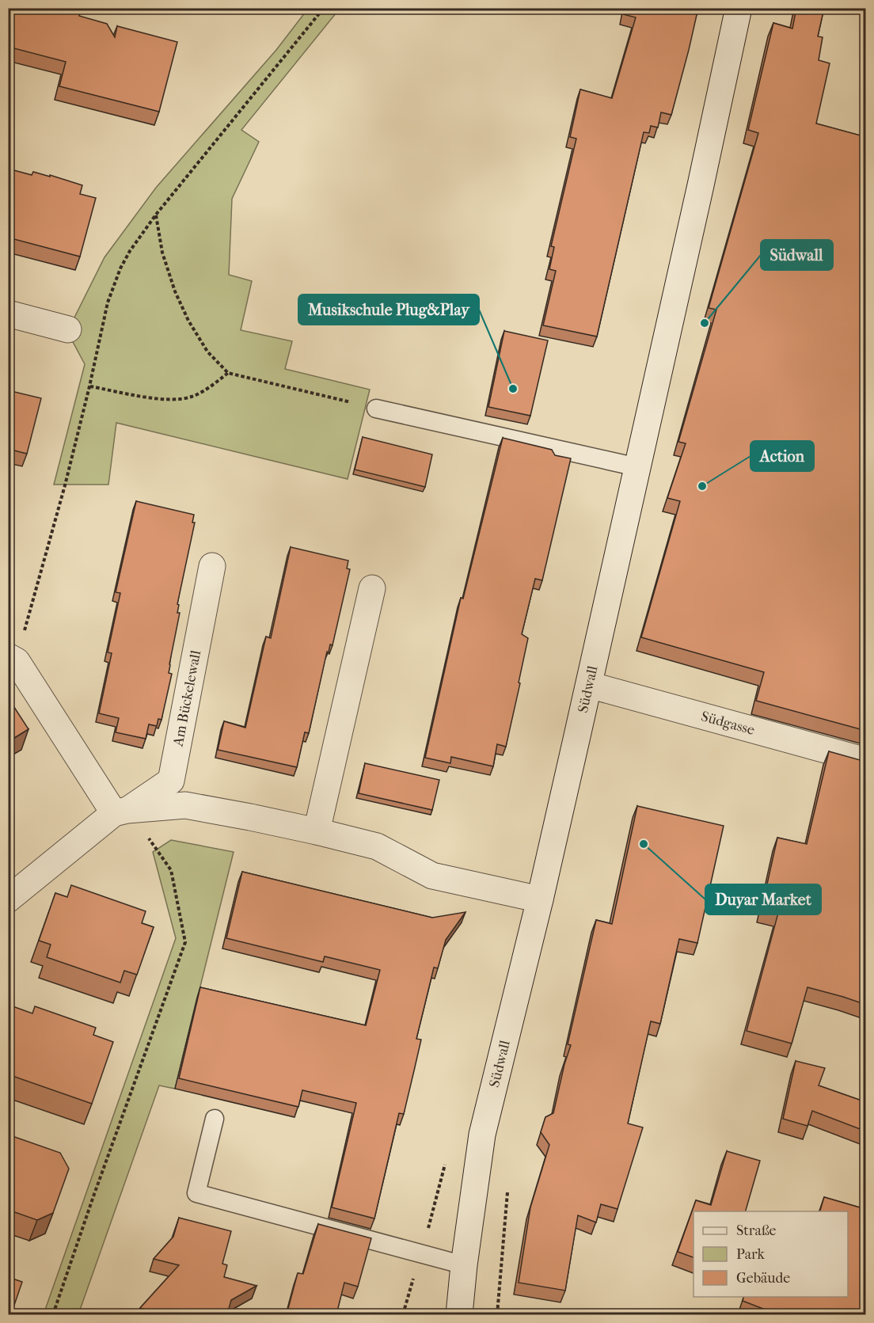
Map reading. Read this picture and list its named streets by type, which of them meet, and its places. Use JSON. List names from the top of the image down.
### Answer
{
  "streets": {
    "street": ["Südwall", "Am Bückelewall", "Südgasse"]
  },
  "crossings": [
    ["Südwall", "Südgasse"]
  ],
  "places": [
    "Südwall",
    "Musikschule Plug&Play",
    "Action",
    "Duyar Market"
  ],
  "legend": ["Straße", "Park", "Gebäude"]
}
